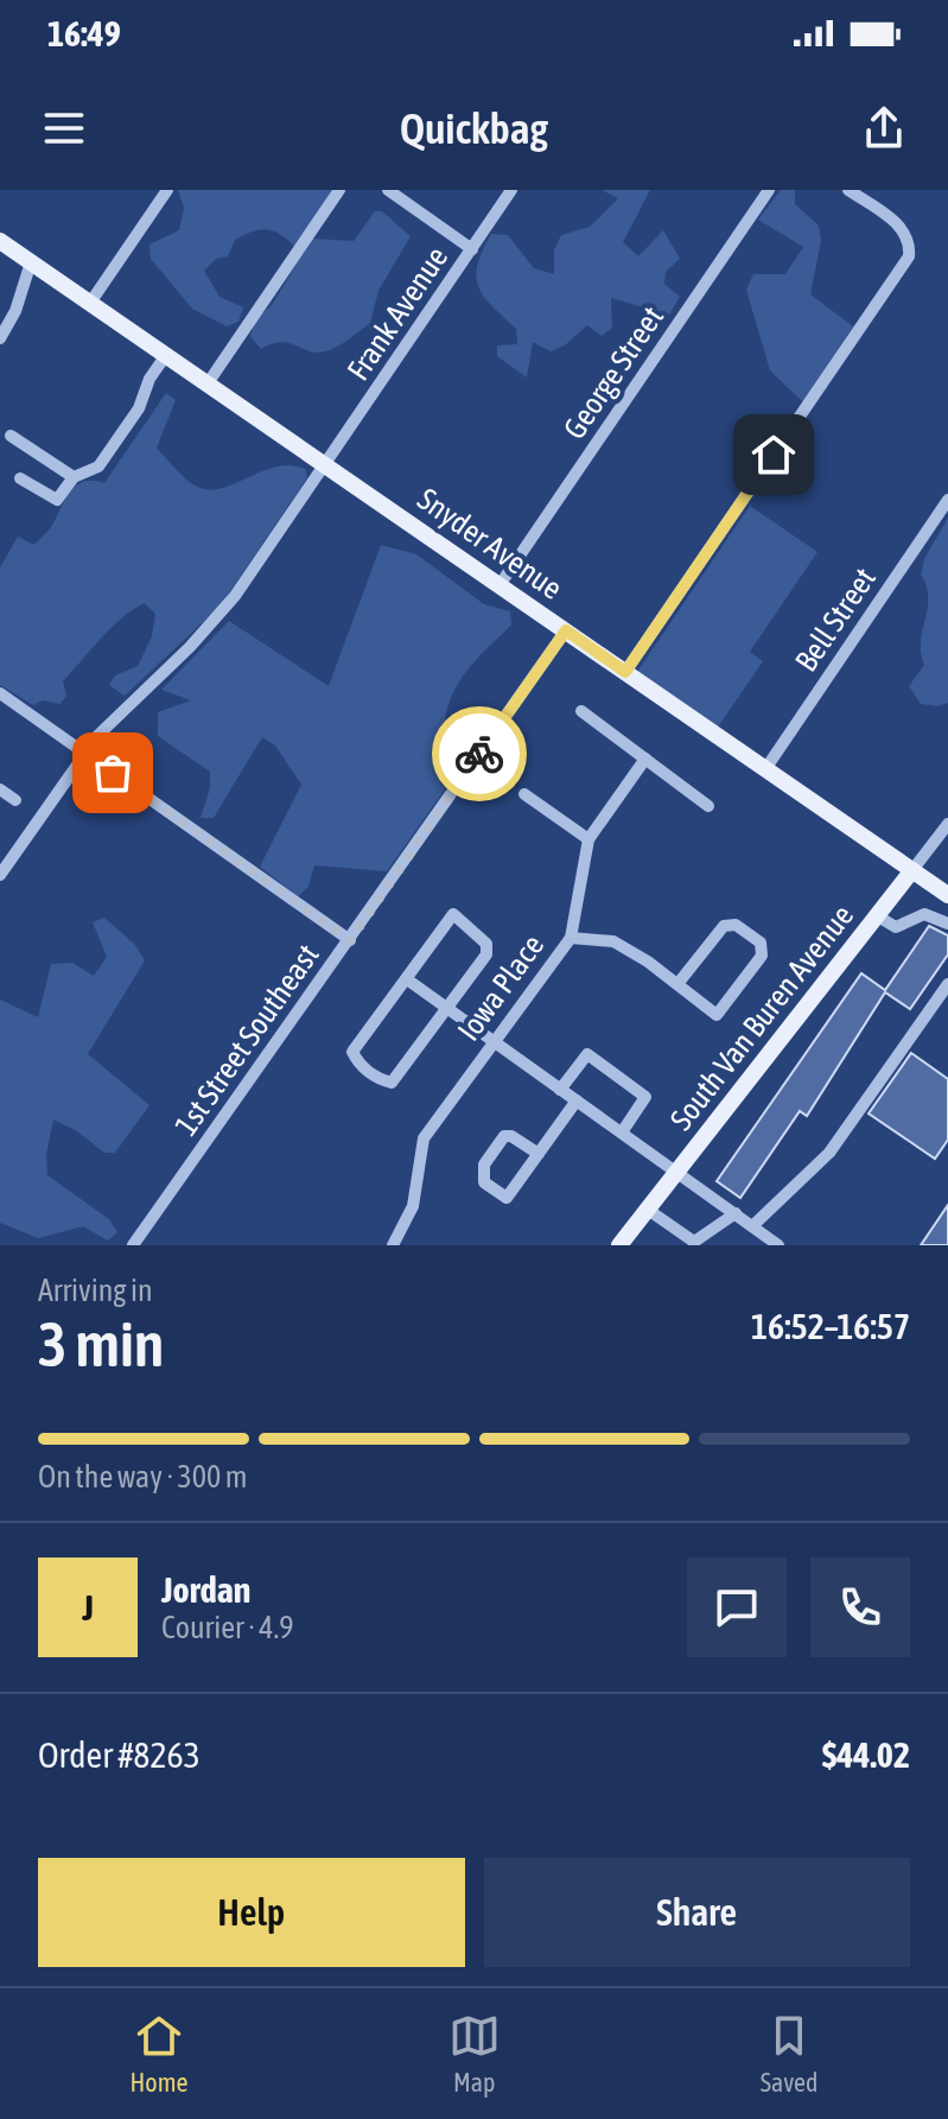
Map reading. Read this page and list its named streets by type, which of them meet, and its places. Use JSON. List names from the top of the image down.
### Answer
{
  "streets": {
    "main road": ["Snyder Avenue", "South Van Buren Avenue"],
    "street": [
      "Frank Avenue",
      "George Street",
      "Bell Street",
      "Iowa Place",
      "1st Street Southeast"
    ]
  },
  "crossings": [
    ["Frank Avenue", "Snyder Avenue"],
    ["George Street", "Snyder Avenue"],
    ["Snyder Avenue", "Bell Street"],
    ["Snyder Avenue", "South Van Buren Avenue"],
    ["Snyder Avenue", "1st Street Southeast"]
  ],
  "page": {
    "status": "16:49",
    "header": "Quickbag",
    "heading": ["3 min", "Arriving in", "16:52–16:57"],
    "panel": [
      "Jordan",
      "Courier · 4.9",
      "Order #8263",
      "$44.02"
    ],
    "bar": "On the way · 300 m",
    "round": "J",
    "buttons": ["Help", "Share"],
    "tabs": ["Home", "Map", "Saved"]
  }
}
